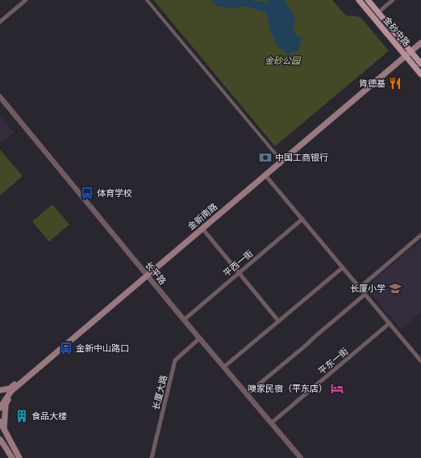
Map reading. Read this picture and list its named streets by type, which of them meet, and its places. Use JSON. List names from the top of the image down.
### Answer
{
  "streets": {
    "main road": ["金砂中路", "金新南路"],
    "street": [
      "平西一街",
      "长平路",
      "平东一街",
      "长厦大路"
    ]
  },
  "crossings": [
    ["金砂中路", "金新南路"],
    ["金新南路", "长平路"],
    ["平西一街", "长平路"],
    ["长平路", "平东一街"],
    ["长平路", "长厦大路"]
  ],
  "parks": ["金砂公园"],
  "places": {
    "restaurant": ["肯德基"],
    "bank": ["中国工商银行"],
    "bus stop": ["体育学校", "金新中山路口"],
    "school or university": ["长厦小学"],
    "hotel": ["噢家民宿（平东店）"],
    "building": ["食品大楼"]
  }
}
